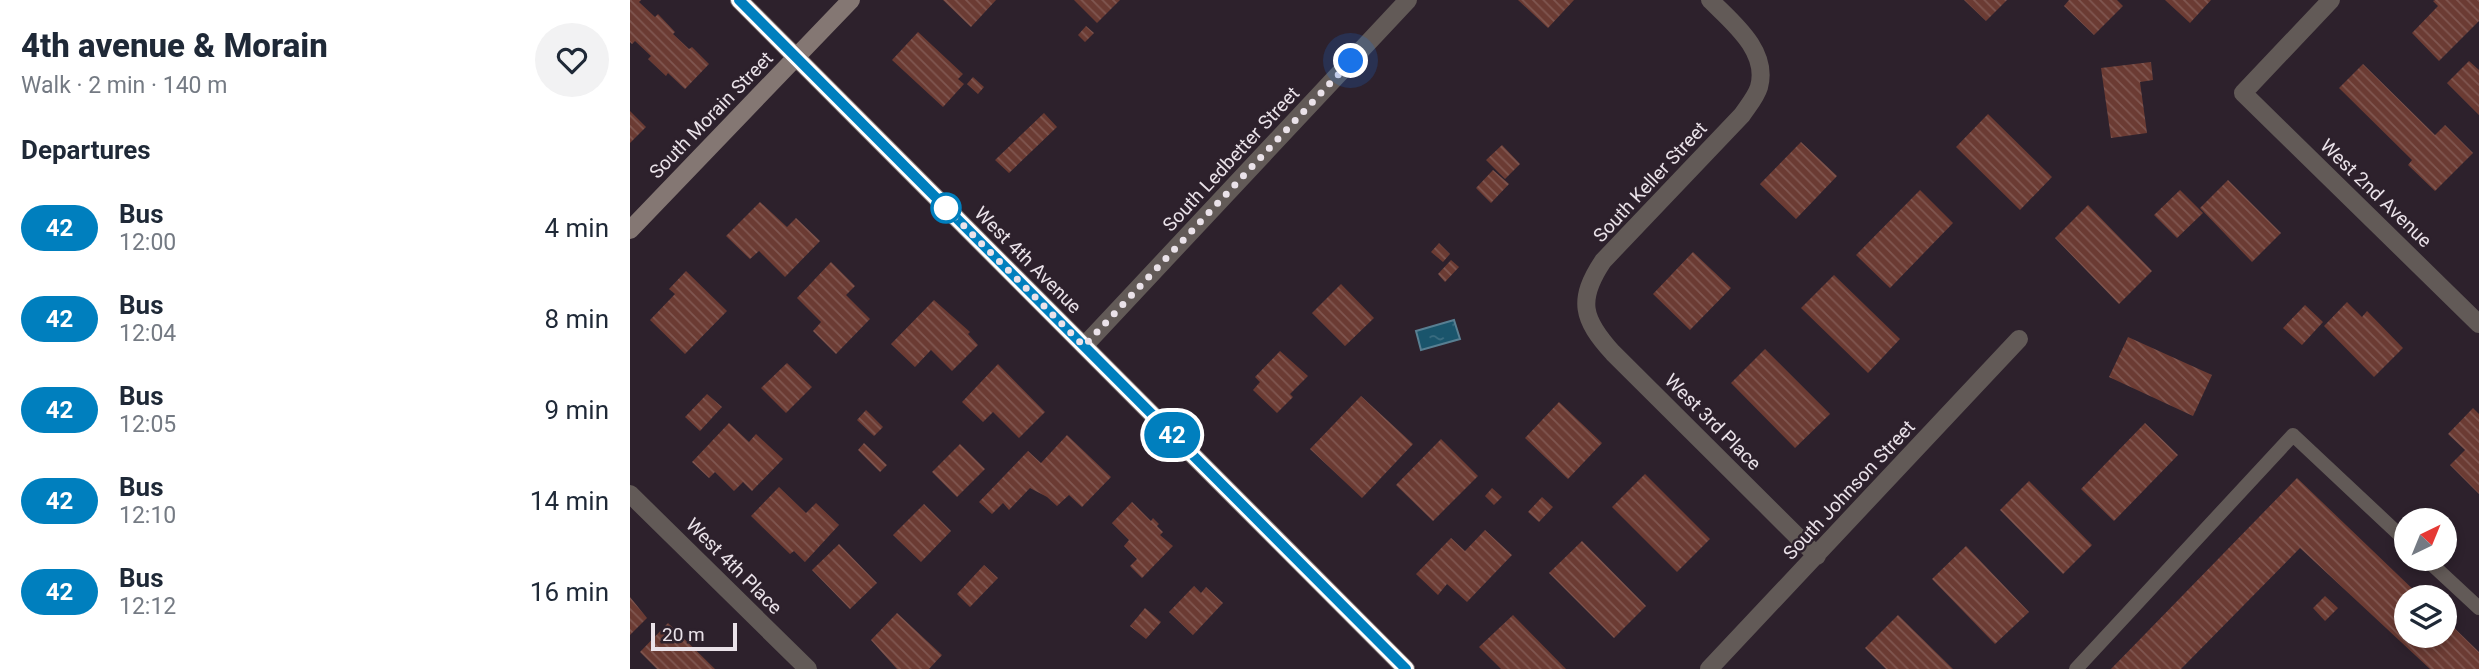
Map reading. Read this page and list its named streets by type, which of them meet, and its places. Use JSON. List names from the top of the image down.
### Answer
{
  "streets": {
    "street": [
      "South Morain Street",
      "South Ledbetter Street",
      "South Keller Street",
      "West 2nd Avenue",
      "West 4th Avenue",
      "West 3rd Place",
      "South Johnson Street",
      "West 4th Place"
    ]
  },
  "crossings": [
    ["South Morain Street", "West 4th Avenue"],
    ["South Ledbetter Street", "West 4th Avenue"],
    ["South Keller Street", "West 3rd Place"],
    ["West 3rd Place", "South Johnson Street"]
  ],
  "lines": ["bus line 42"],
  "scale_bar": "20 m",
  "north": "top right",
  "page": {
    "heading": [
      ["4th avenue & Morain", "Walk · 2 min · 140 m"],
      "Departures"
    ],
    "on_map": "42",
    "list": [
      {
        "mark": "42",
        "name": "Bus",
        "note": "12:00",
        "value": "4 min"
      },
      {
        "mark": "42",
        "name": "Bus",
        "note": "12:04",
        "value": "8 min"
      },
      {
        "mark": "42",
        "name": "Bus",
        "note": "12:05",
        "value": "9 min"
      },
      {
        "mark": "42",
        "name": "Bus",
        "note": "12:10",
        "value": "14 min"
      },
      {
        "mark": "42",
        "name": "Bus",
        "note": "12:12",
        "value": "16 min"
      }
    ],
    "scale": "20 m"
  }
}
